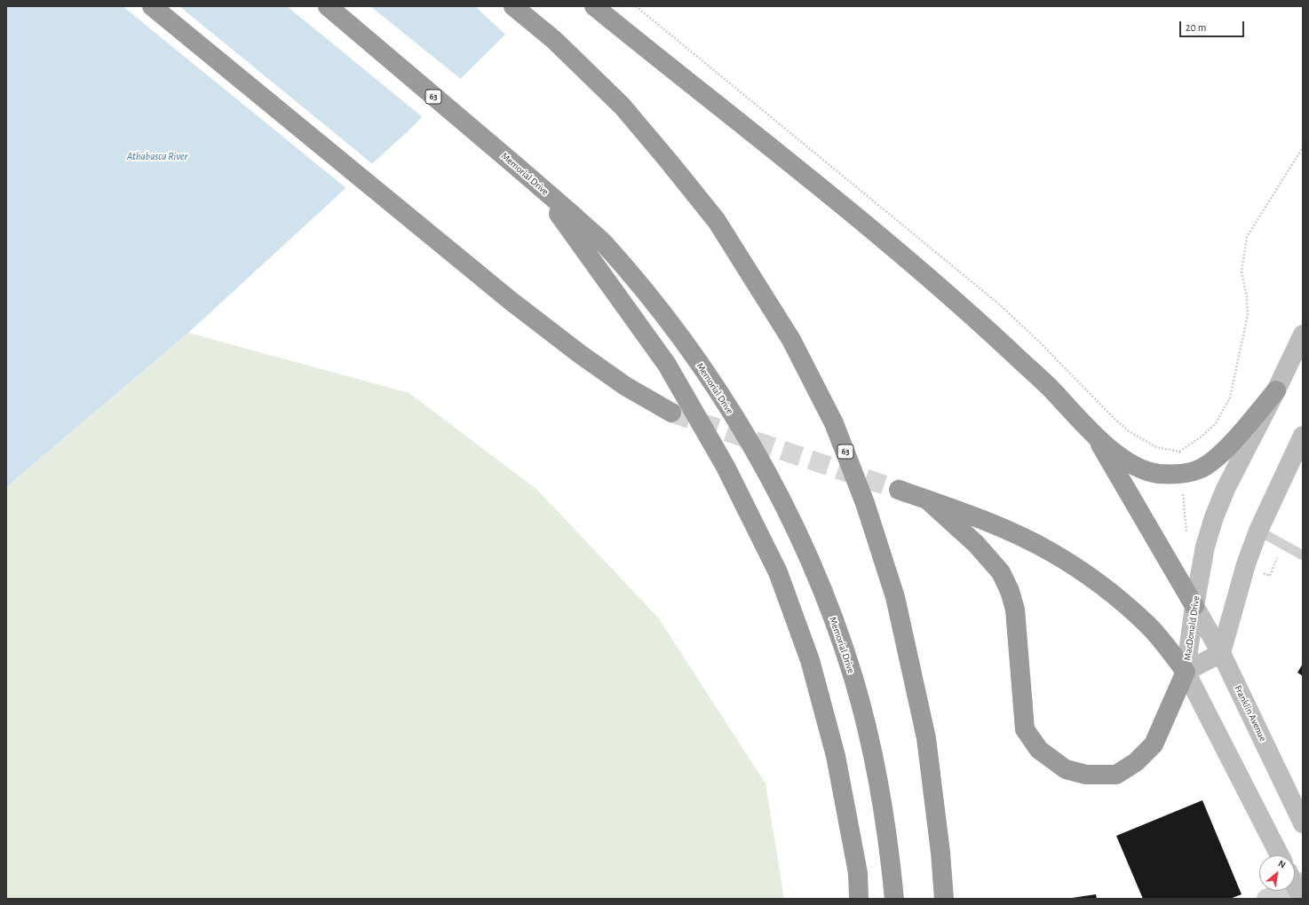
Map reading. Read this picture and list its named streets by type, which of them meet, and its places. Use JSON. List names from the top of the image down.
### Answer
{
  "streets": {
    "highway": ["63", "Memorial Drive"],
    "street": ["MacDonald Drive", "Franklin Avenue"]
  },
  "crossings": [
    ["MacDonald Drive", "Franklin Avenue"]
  ],
  "water": ["Athabasca River"],
  "scale_bar": "20 m",
  "north": "top right"
}
